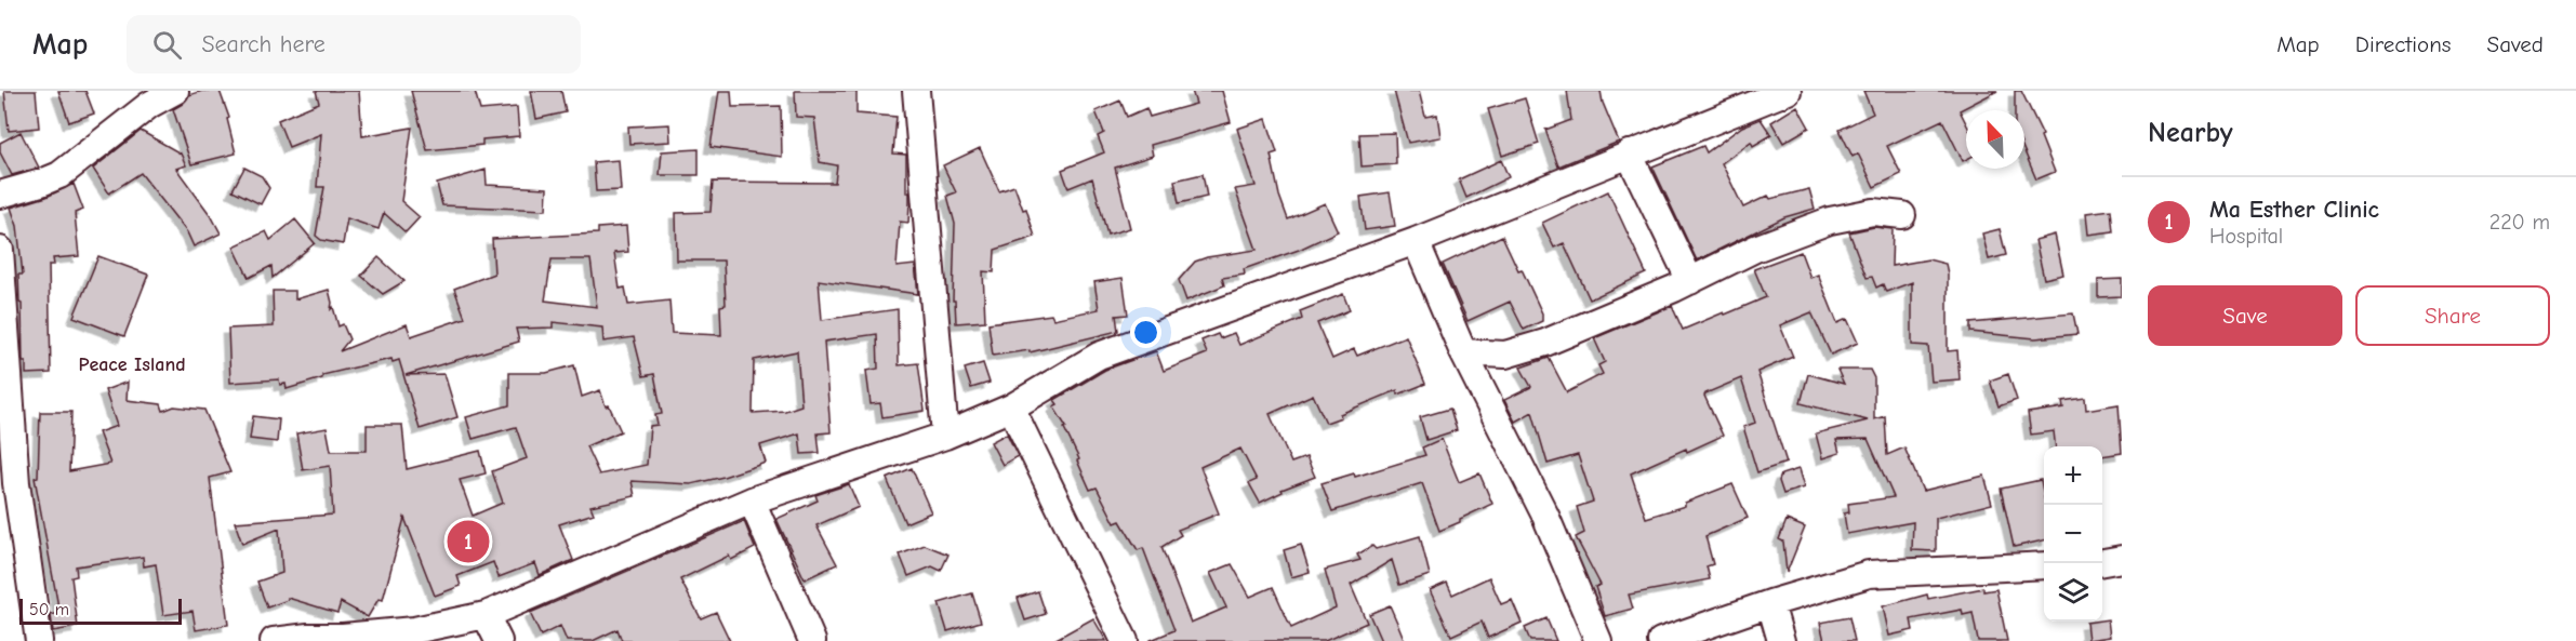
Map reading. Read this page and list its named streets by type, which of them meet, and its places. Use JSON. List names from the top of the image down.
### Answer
{
  "districts": ["Peace Island"],
  "scale_bar": "50 m",
  "north": "top left",
  "page": {
    "header": "Map",
    "search": "Search here",
    "nav": ["Map", "Directions", "Saved"],
    "heading": "Nearby",
    "list": [
      {
        "mark": "1",
        "name": "Ma Esther Clinic",
        "note": "Hospital",
        "value": "220 m"
      }
    ],
    "buttons": ["Save", "Share"],
    "map_buttons": ["+", "−"],
    "pins": "1",
    "scale": "50 m"
  }
}
